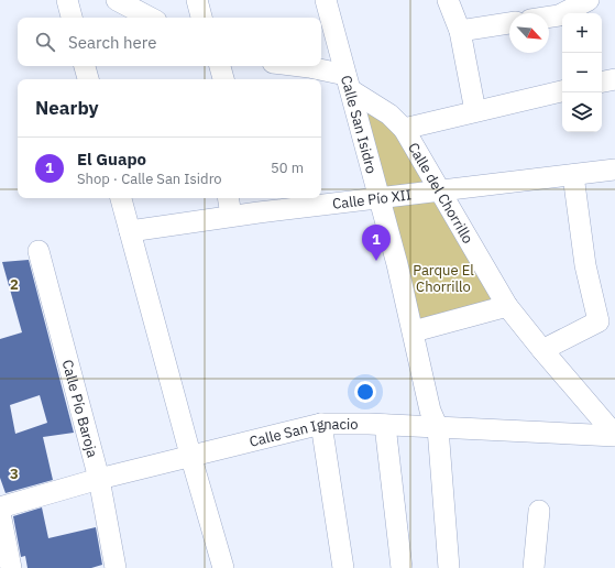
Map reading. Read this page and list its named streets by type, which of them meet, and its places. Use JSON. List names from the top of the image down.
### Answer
{
  "streets": {
    "street": [
      "Calle San Isidro",
      "Calle del Chorrillo",
      "Calle Pío XII",
      "Calle Pío Baroja",
      "Calle San Ignacio"
    ]
  },
  "crossings": [
    ["Calle San Isidro", "Calle del Chorrillo"],
    ["Calle San Isidro", "Calle Pío XII"],
    ["Calle San Isidro", "Calle San Ignacio"],
    ["Calle del Chorrillo", "Calle Pío XII"],
    ["Calle del Chorrillo", "Calle San Ignacio"],
    ["Calle Pío Baroja", "Calle San Ignacio"]
  ],
  "parks": ["Parque El Chorrillo"],
  "north": "bottom right",
  "page": {
    "map_buttons": ["+", "−"],
    "search": "Search here",
    "heading": "Nearby",
    "list": [
      {
        "mark": "1",
        "name": "El Guapo",
        "note": "Shop · Calle San Isidro",
        "value": "50 m"
      }
    ],
    "pins": "1"
  },
  "grid": {
    "rows": ["2", "3"]
  }
}
